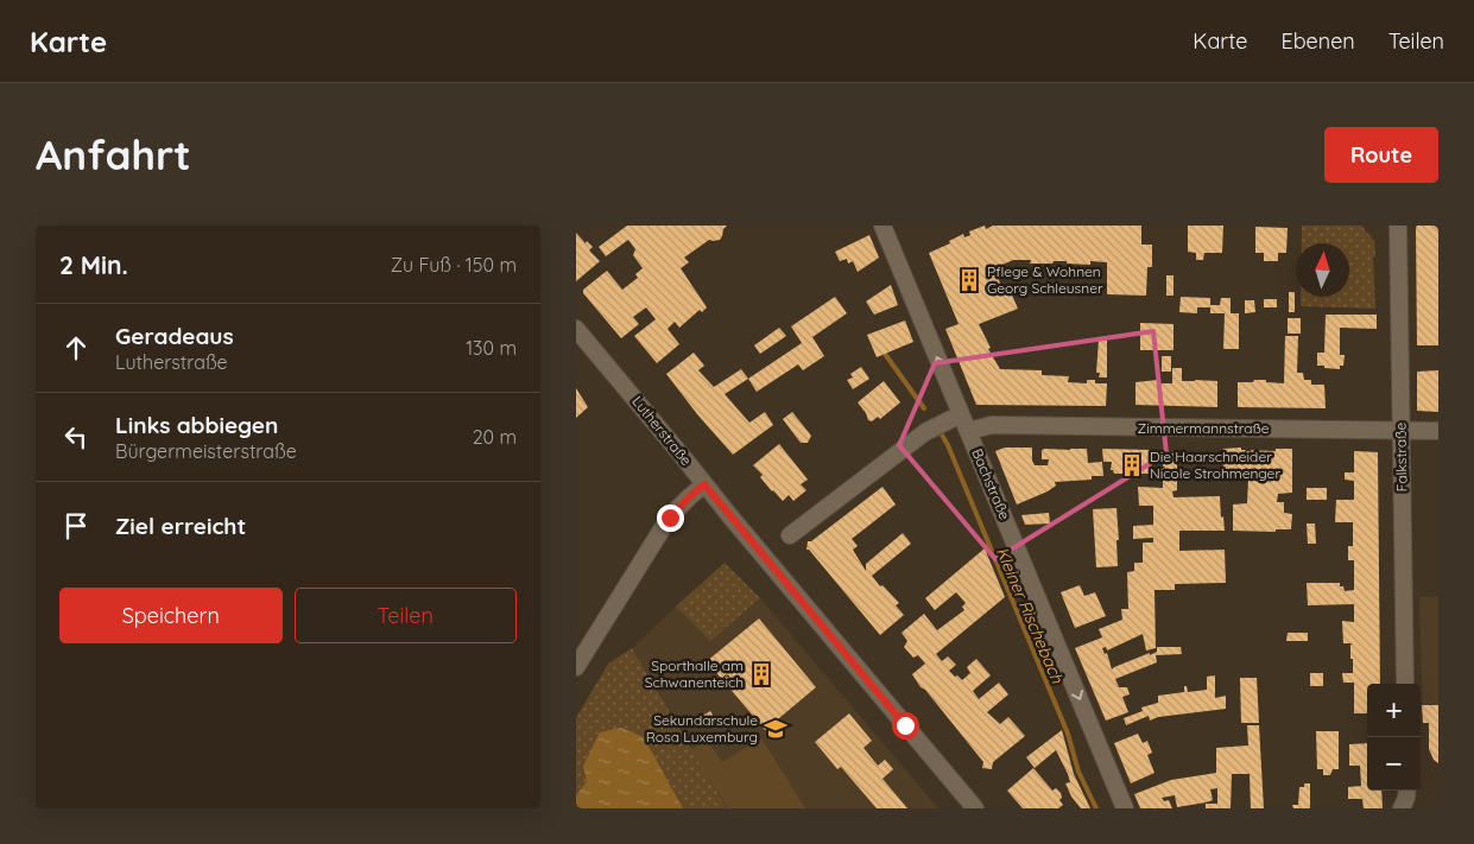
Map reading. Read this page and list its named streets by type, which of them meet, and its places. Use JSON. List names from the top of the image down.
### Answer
{
  "streets": {
    "street": [
      "Zimmermannstraße",
      "Lutherstraße",
      "Falkstraße",
      "Bachstraße"
    ]
  },
  "crossings": [
    ["Zimmermannstraße", "Falkstraße"],
    ["Zimmermannstraße", "Bachstraße"]
  ],
  "water": ["Kleiner Rischebach"],
  "places": {
    "building": ["Pflege & Wohnen Georg Schleusner", "Die Haarschneider Nicole Strohmenger", "Sporthalle am Schwanenteich"],
    "school or university": ["Sekundarschule Rosa Luxemburg"]
  },
  "north": "top",
  "page": {
    "header": "Karte",
    "nav": ["Karte", "Ebenen", "Teilen"],
    "buttons": [
      "Route",
      ["Speichern", "Teilen"]
    ],
    "title": "Anfahrt",
    "heading": ["2 Min.", "Zu Fuß · 150 m"],
    "list": [
      ["Geradeaus", "Lutherstraße", "130 m"],
      ["Links abbiegen", "Bürgermeisterstraße", "20 m"],
      "Ziel erreicht"
    ],
    "map_buttons": ["+", "−"]
  }
}
